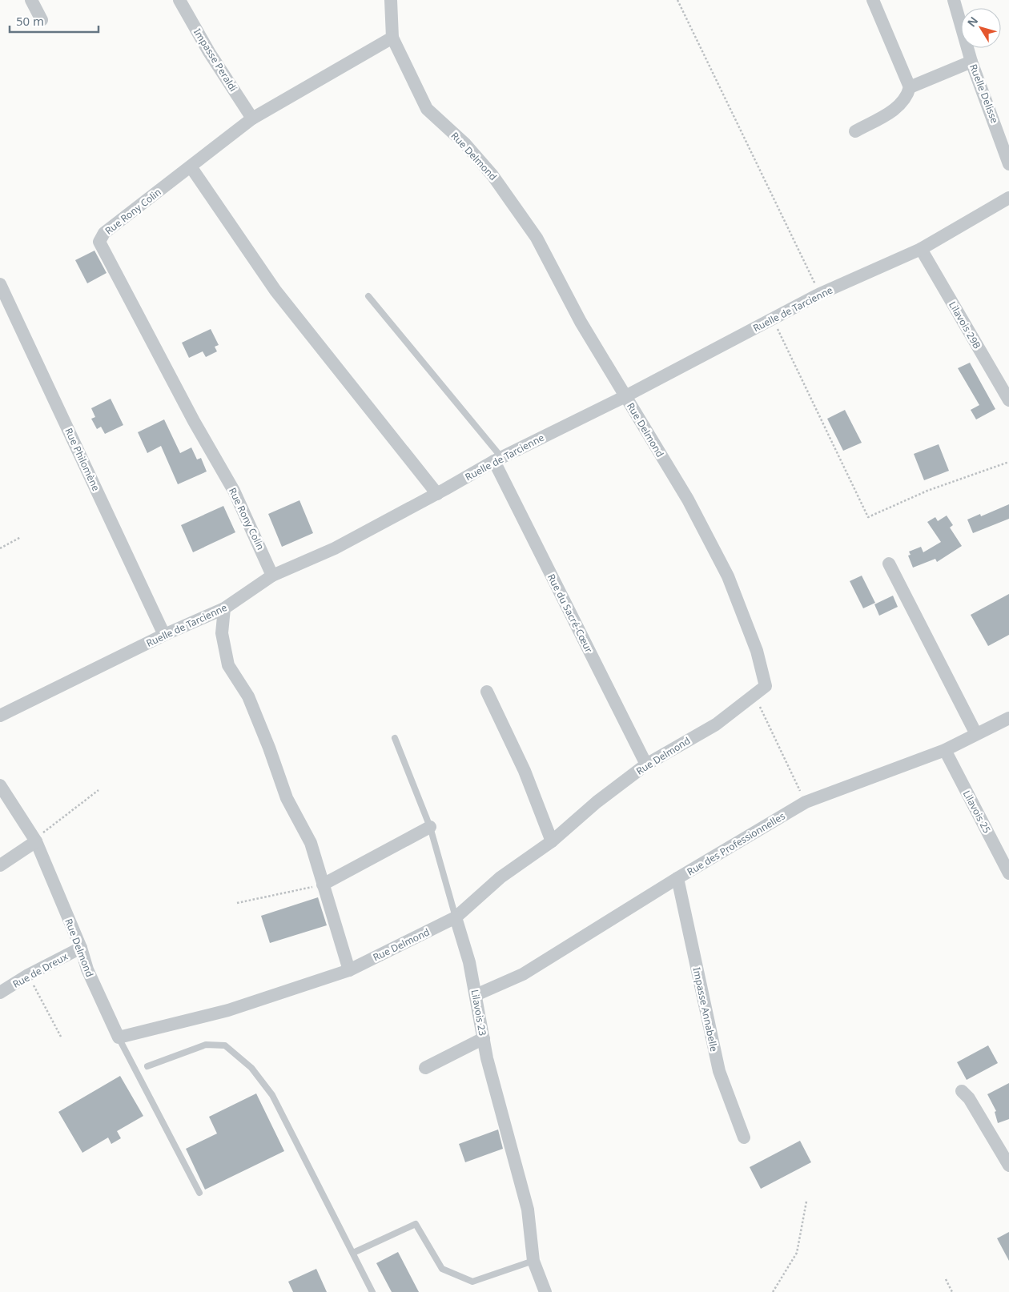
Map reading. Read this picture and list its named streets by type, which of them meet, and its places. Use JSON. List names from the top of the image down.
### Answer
{
  "streets": {
    "street": [
      "Impasse Peraldi",
      "Ruelle Delisse",
      "Rue Delmond",
      "Rue Rony Colin",
      "Ruelle de Tarcienne",
      "Lilavois 29B",
      "Rue Philomène",
      "Rue du Sacré-Cœur",
      "Lilavois 25",
      "Rue des Professionnelles",
      "Rue de Dreux",
      "Impasse Annabelle",
      "Lilavois 23"
    ]
  },
  "crossings": [
    ["Impasse Peraldi", "Rue Rony Colin"],
    ["Rue Delmond", "Rue Rony Colin"],
    ["Rue Delmond", "Ruelle de Tarcienne"],
    ["Rue Delmond", "Rue du Sacré-Cœur"],
    ["Rue Delmond", "Rue de Dreux"],
    ["Rue Delmond", "Lilavois 23"],
    ["Rue Rony Colin", "Ruelle de Tarcienne"],
    ["Ruelle de Tarcienne", "Lilavois 29B"],
    ["Ruelle de Tarcienne", "Rue Philomène"],
    ["Ruelle de Tarcienne", "Rue du Sacré-Cœur"],
    ["Lilavois 25", "Rue des Professionnelles"],
    ["Rue des Professionnelles", "Impasse Annabelle"],
    ["Rue des Professionnelles", "Lilavois 23"]
  ],
  "scale_bar": "50 m",
  "north": "top left"
}
